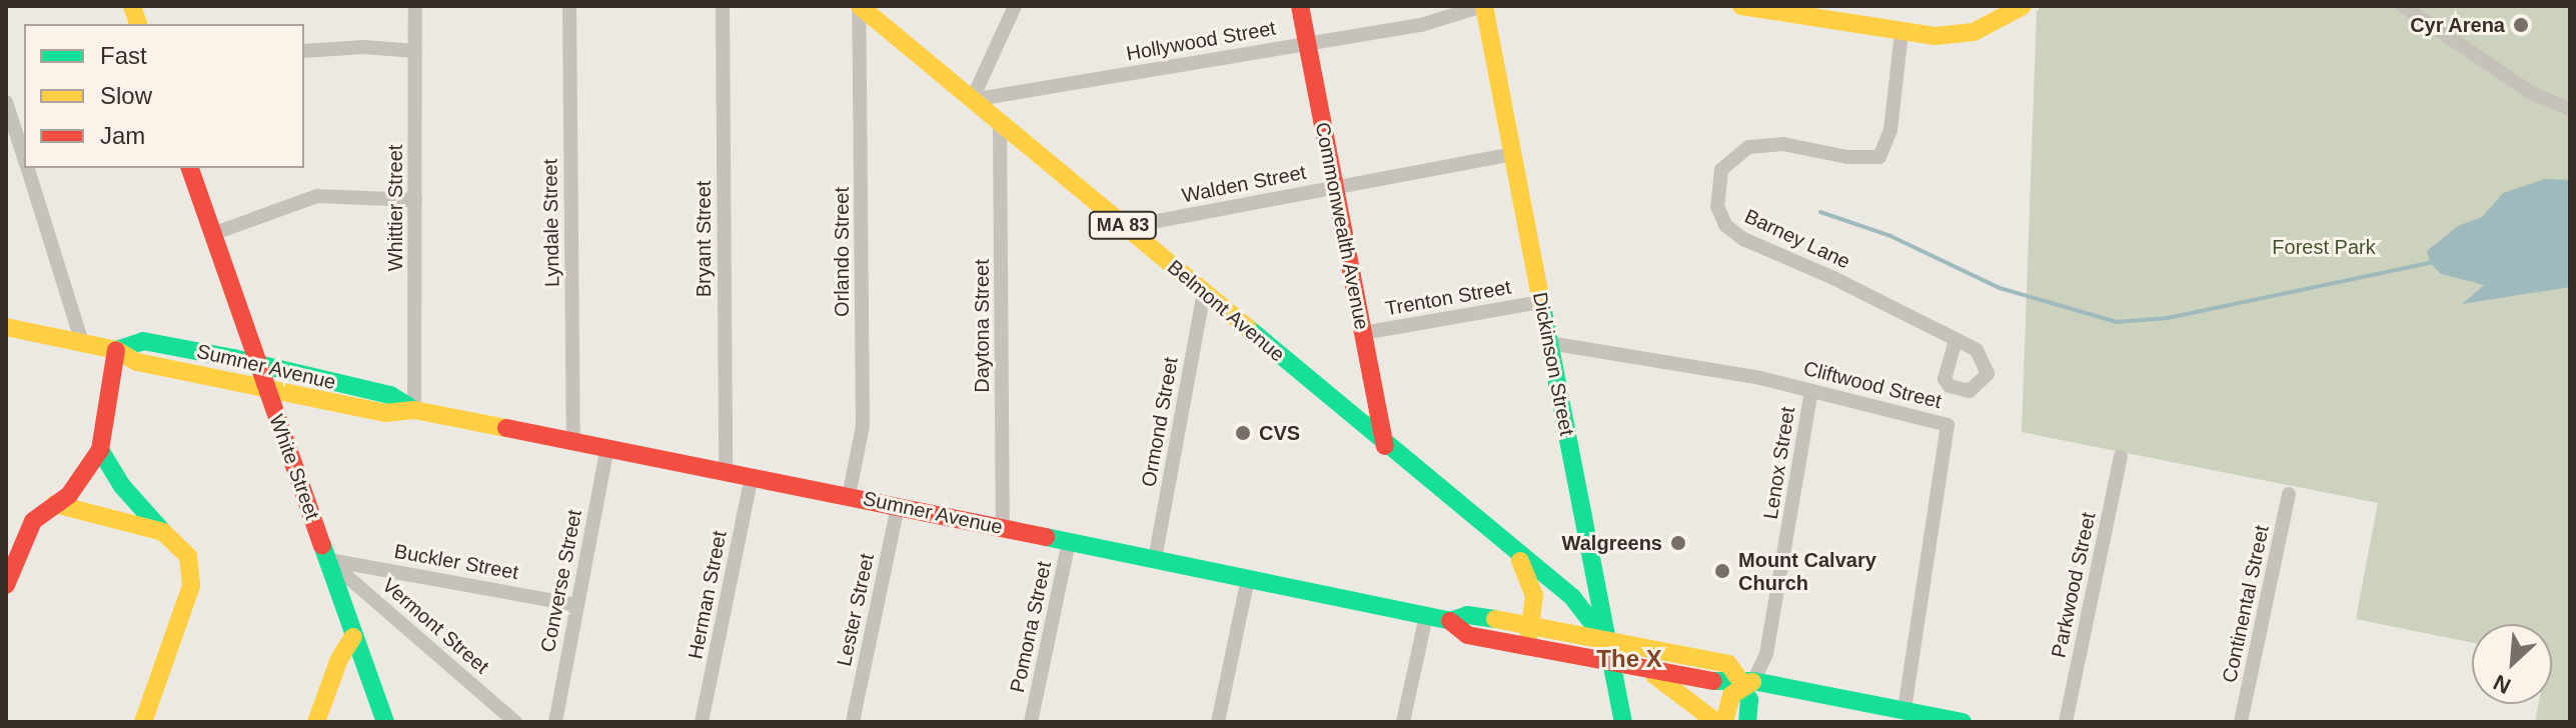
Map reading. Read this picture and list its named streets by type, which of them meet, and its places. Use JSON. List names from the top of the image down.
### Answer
{
  "streets": {
    "main road": [
      "MA 83",
      "Commonwealth Avenue",
      "Belmont Avenue",
      "Dickinson Street",
      "Sumner Avenue",
      "White Street"
    ],
    "street": [
      "Hollywood Street",
      "Walden Street",
      "Whittier Street",
      "Lyndale Street",
      "Bryant Street",
      "Barney Lane",
      "Orlando Street",
      "Trenton Street",
      "Daytona Street",
      "Cliftwood Street",
      "Ormond Street",
      "Lenox Street",
      "Buckler Street",
      "Converse Street",
      "Parkwood Street",
      "Herman Street",
      "Continental Street",
      "Lester Street",
      "Vermont Street",
      "Pomona Street"
    ]
  },
  "crossings": [
    ["Hollywood Street", "Commonwealth Avenue"],
    ["Hollywood Street", "Belmont Avenue"],
    ["Hollywood Street", "Dickinson Street"],
    ["Walden Street", "Commonwealth Avenue"],
    ["Walden Street", "Belmont Avenue"],
    ["Walden Street", "Dickinson Street"],
    ["Whittier Street", "Sumner Avenue"],
    ["Lyndale Street", "Sumner Avenue"],
    ["Commonwealth Avenue", "Trenton Street"],
    ["Commonwealth Avenue", "Belmont Avenue"],
    ["Bryant Street", "Sumner Avenue"],
    ["Orlando Street", "Belmont Avenue"],
    ["Orlando Street", "Sumner Avenue"],
    ["Trenton Street", "Dickinson Street"],
    ["Belmont Avenue", "Daytona Street"],
    ["Belmont Avenue", "Dickinson Street"],
    ["Belmont Avenue", "Sumner Avenue"],
    ["Belmont Avenue", "Ormond Street"],
    ["Daytona Street", "Sumner Avenue"],
    ["Dickinson Street", "Sumner Avenue"],
    ["Dickinson Street", "Cliftwood Street"],
    ["Sumner Avenue", "Cliftwood Street"],
    ["Sumner Avenue", "Ormond Street"],
    ["Sumner Avenue", "Lenox Street"],
    ["Sumner Avenue", "White Street"],
    ["Sumner Avenue", "Converse Street"],
    ["Sumner Avenue", "Herman Street"],
    ["Sumner Avenue", "Lester Street"],
    ["Sumner Avenue", "Pomona Street"],
    ["Cliftwood Street", "Lenox Street"],
    ["White Street", "Buckler Street"],
    ["White Street", "Vermont Street"],
    ["Buckler Street", "Converse Street"],
    ["Buckler Street", "Vermont Street"]
  ],
  "districts": ["The X"],
  "parks": ["Forest Park"],
  "places": [
    "Cyr Arena",
    "CVS",
    "Walgreens",
    "Mount Calvary Church"
  ],
  "legend": ["Fast", "Slow", "Jam"],
  "north": "bottom left"
}
